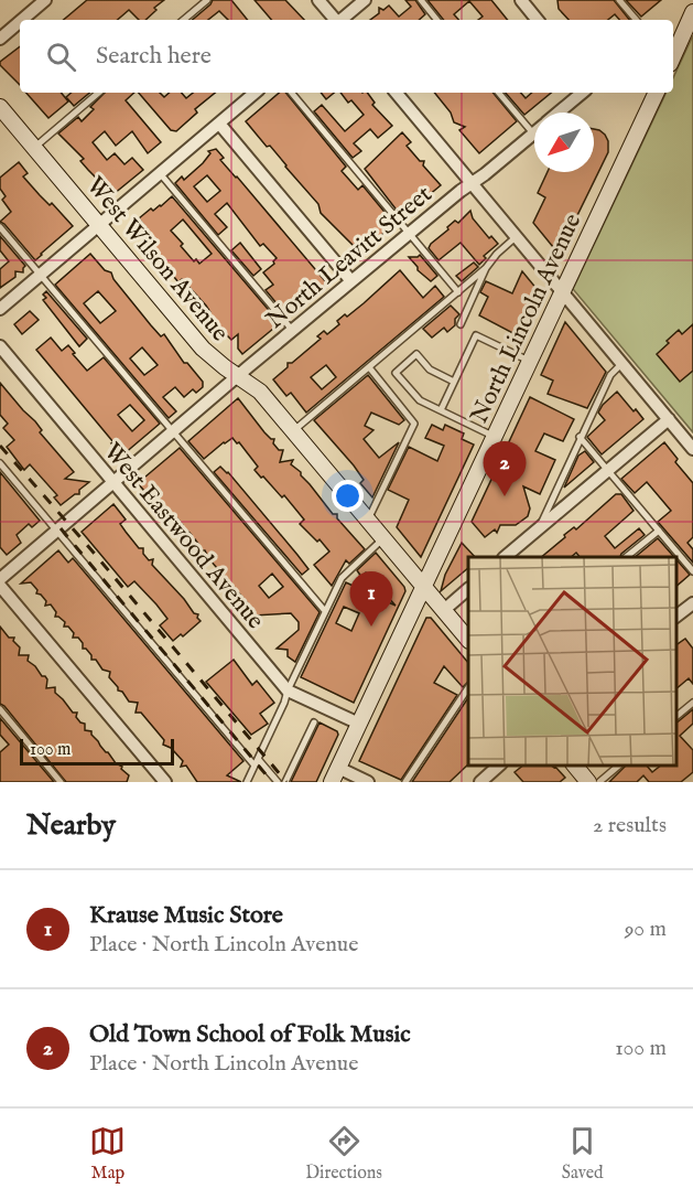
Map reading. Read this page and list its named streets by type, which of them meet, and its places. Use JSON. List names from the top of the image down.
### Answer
{
  "streets": {
    "main road": ["West Wilson Avenue", "North Lincoln Avenue"],
    "street": ["North Leavitt Street", "West Eastwood Avenue"]
  },
  "crossings": [
    ["North Leavitt Street", "West Wilson Avenue"],
    ["North Leavitt Street", "West Eastwood Avenue"],
    ["West Wilson Avenue", "North Lincoln Avenue"],
    ["North Lincoln Avenue", "West Eastwood Avenue"]
  ],
  "scale_bar": "100 m",
  "north": "bottom left",
  "page": {
    "search": "Search here",
    "pins": ["2", "1"],
    "scale": "100 m",
    "heading": ["Nearby", "2 results"],
    "list": [
      {
        "mark": "1",
        "name": "Krause Music Store",
        "note": "Place · North Lincoln Avenue",
        "value": "90 m"
      },
      {
        "mark": "2",
        "name": "Old Town School of Folk Music",
        "note": "Place · North Lincoln Avenue",
        "value": "100 m"
      }
    ],
    "nav": ["Map", "Directions", "Saved"]
  }
}
